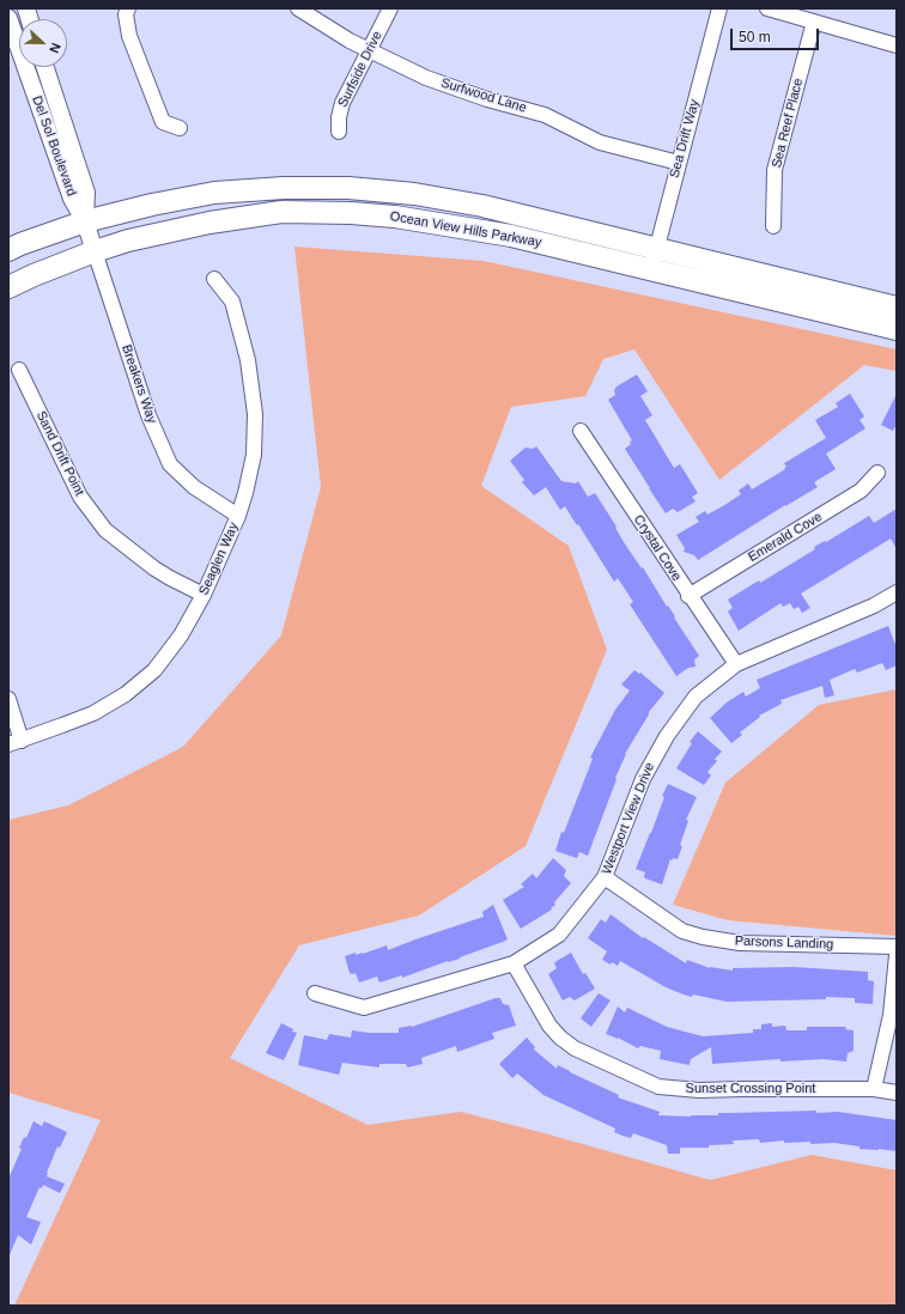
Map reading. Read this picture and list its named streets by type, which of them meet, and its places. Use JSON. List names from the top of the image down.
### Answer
{
  "streets": {
    "main road": ["Ocean View Hills Parkway"],
    "street": [
      "Surfside Drive",
      "Surfwood Lane",
      "Sea Reef Place",
      "Sea Drift Way",
      "Del Sol Boulevard",
      "Breakers Way",
      "Sand Drift Point",
      "Emerald Cove",
      "Crystal Cove",
      "Seaglen Way",
      "Westport View Drive",
      "Parsons Landing",
      "Sunset Crossing Point"
    ]
  },
  "crossings": [
    ["Surfside Drive", "Surfwood Lane"],
    ["Surfwood Lane", "Sea Drift Way"],
    ["Sea Drift Way", "Ocean View Hills Parkway"],
    ["Del Sol Boulevard", "Ocean View Hills Parkway"],
    ["Del Sol Boulevard", "Breakers Way"],
    ["Ocean View Hills Parkway", "Breakers Way"],
    ["Breakers Way", "Seaglen Way"],
    ["Sand Drift Point", "Seaglen Way"],
    ["Emerald Cove", "Crystal Cove"],
    ["Crystal Cove", "Westport View Drive"],
    ["Westport View Drive", "Parsons Landing"],
    ["Westport View Drive", "Sunset Crossing Point"]
  ],
  "scale_bar": "50 m",
  "north": "right"
}
